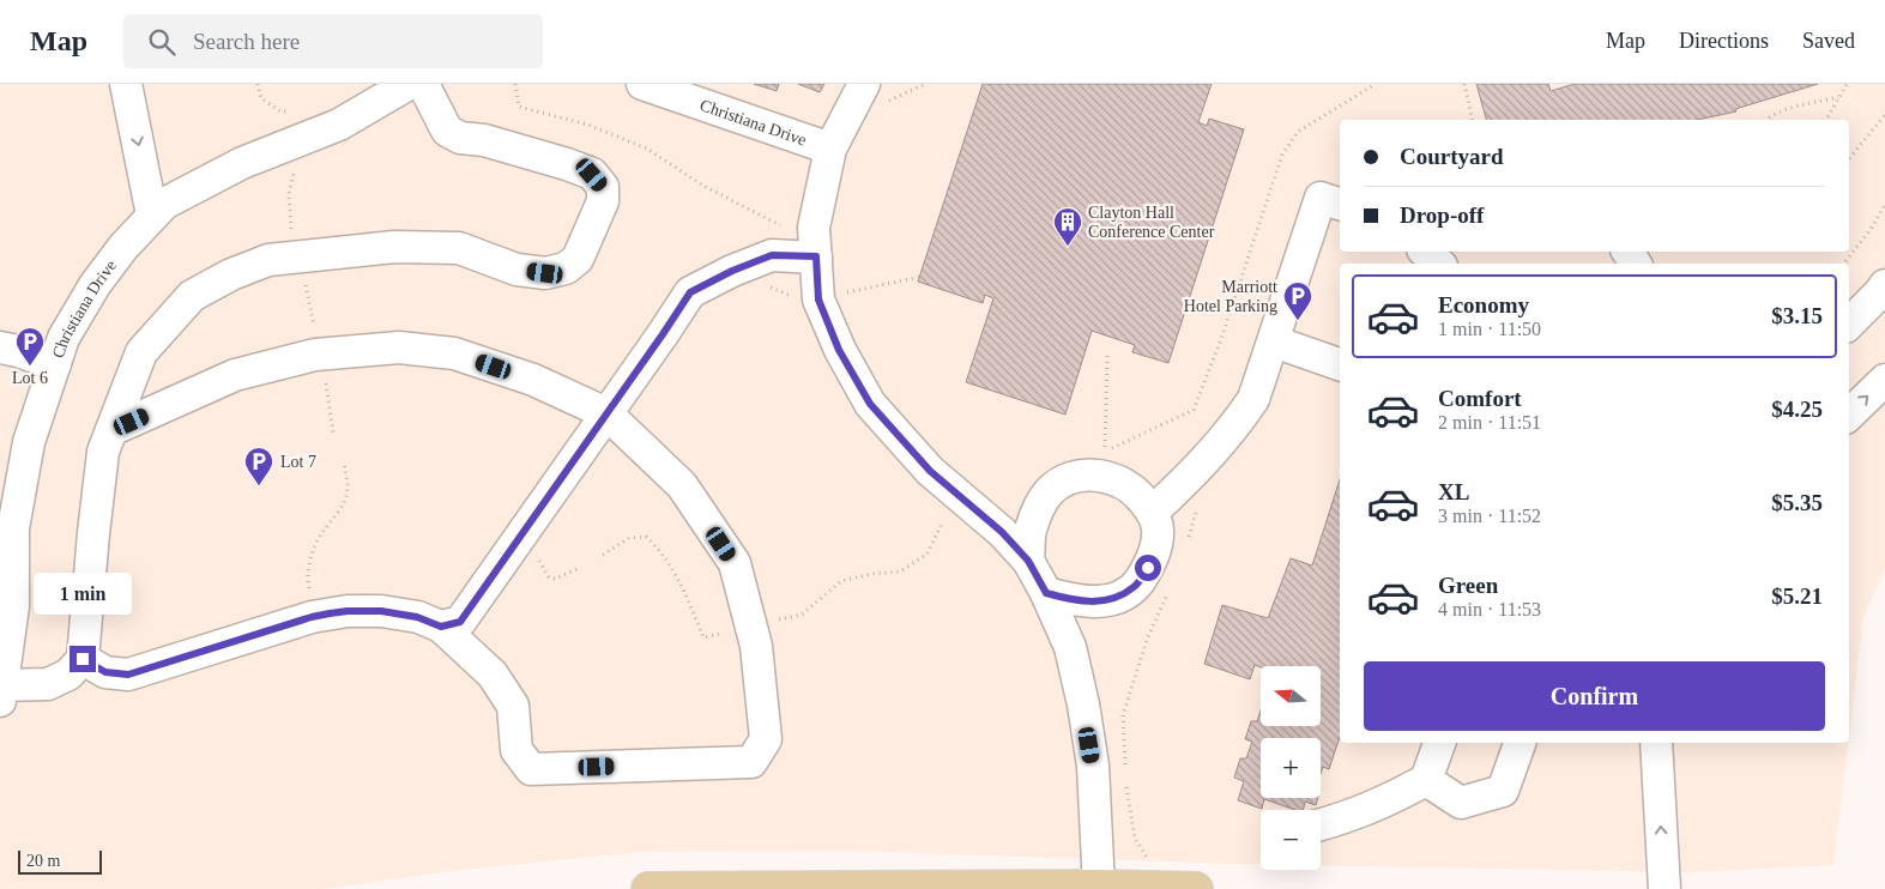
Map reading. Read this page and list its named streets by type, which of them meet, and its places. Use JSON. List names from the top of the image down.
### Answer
{
  "streets": {
    "street": ["Christiana Drive"]
  },
  "places": {
    "building": ["Clayton Hall Conference Center"],
    "parking": ["Marriott Hotel Parking", "Lot 6", "Lot 7"]
  },
  "scale_bar": "20 m",
  "north": "left",
  "page": {
    "header": "Map",
    "search": "Search here",
    "nav": ["Map", "Directions", "Saved"],
    "banner": ["Courtyard", "Drop-off"],
    "list": [
      {
        "name": "Economy",
        "note": "1 min · 11:50",
        "value": "$3.15"
      },
      {
        "name": "Comfort",
        "note": "2 min · 11:51",
        "value": "$4.25"
      },
      {
        "name": "XL",
        "note": "3 min · 11:52",
        "value": "$5.35"
      },
      {
        "name": "Green",
        "note": "4 min · 11:53",
        "value": "$5.21"
      }
    ],
    "bubble": "1 min",
    "buttons": "Confirm",
    "map_buttons": ["+", "−"],
    "scale": "20 m"
  }
}
